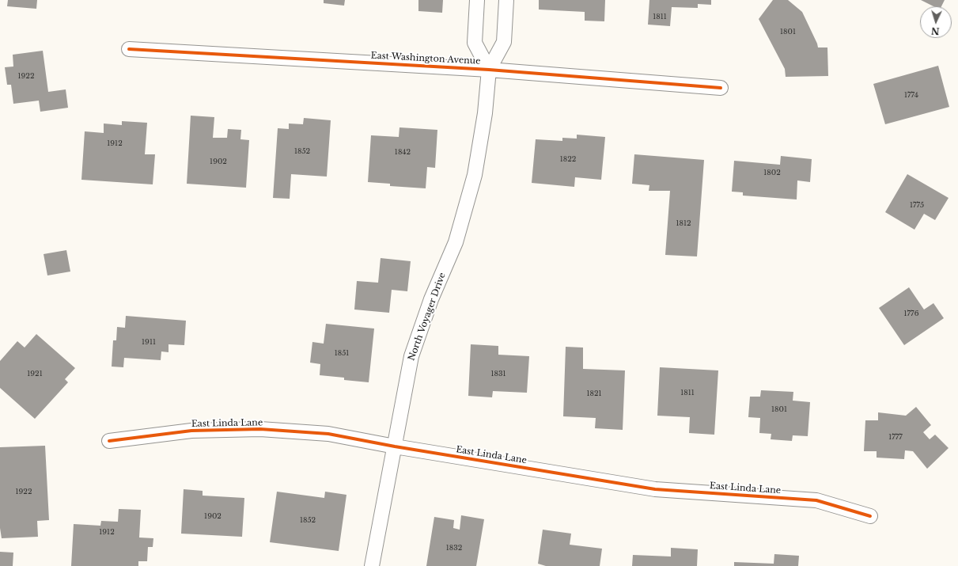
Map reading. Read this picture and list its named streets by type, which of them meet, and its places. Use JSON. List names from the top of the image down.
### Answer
{
  "streets": {
    "street": ["East Washington Avenue", "North Voyager Drive", "East Linda Lane"]
  },
  "crossings": [
    ["East Washington Avenue", "North Voyager Drive"],
    ["North Voyager Drive", "East Linda Lane"]
  ],
  "house_numbers": [
    "1811",
    "1801",
    "1922",
    "1774",
    "1912",
    "1852",
    "1842",
    "1822",
    "1902",
    "1802",
    "1775",
    "1812",
    "1776",
    "1911",
    "1851",
    "1921",
    "1831",
    "1811",
    "1821",
    "1801",
    "1777",
    "1922",
    "1902",
    "1852",
    "1912",
    "1832"
  ],
  "north": "bottom"
}
